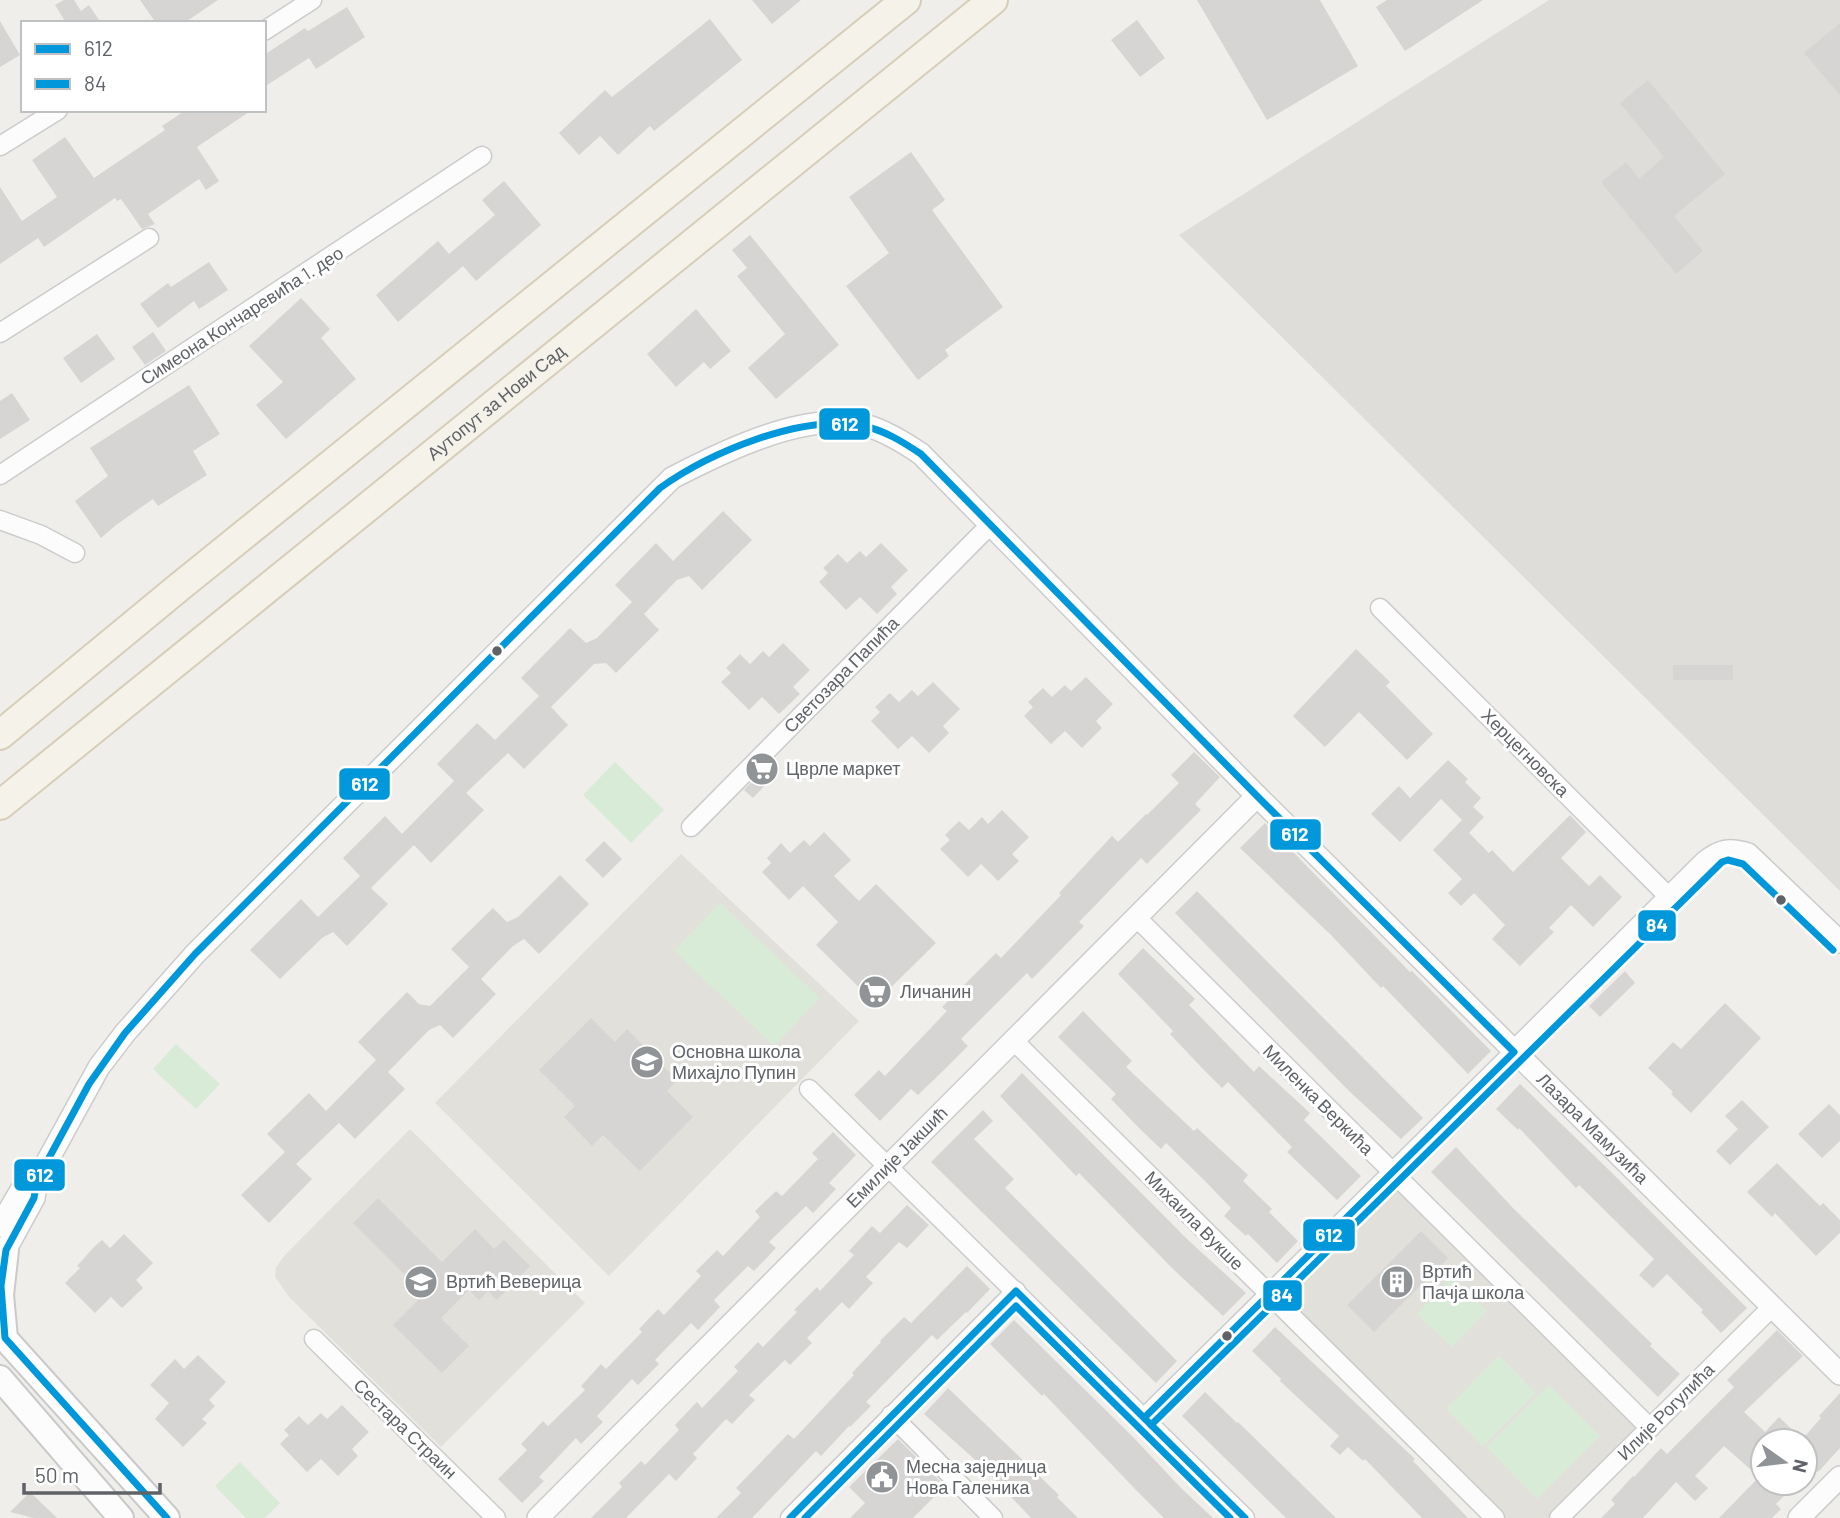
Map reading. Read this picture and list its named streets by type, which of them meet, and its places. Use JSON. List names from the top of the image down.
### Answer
{
  "streets": {
    "main road": ["Аутопут за Нови Сад"],
    "street": [
      "Симеона Кончаревића 1. део",
      "Светозара Папића",
      "Херцегновска",
      "Миленка Веркића",
      "Лазара Мамузића",
      "Емилије Јакшић",
      "Михаила Вукше",
      "Илије Рогулића",
      "Сестара Страин"
    ]
  },
  "crossings": [
    ["Миленка Веркића", "Емилије Јакшић"],
    ["Миленка Веркића", "Илије Рогулића"],
    ["Лазара Мамузића", "Емилије Јакшић"],
    ["Лазара Мамузића", "Илије Рогулића"],
    ["Емилије Јакшић", "Михаила Вукше"]
  ],
  "places": {
    "supermarket": ["Цврле маркет", "Личанин"],
    "school or university": ["Основна школа Михајло Пупин", "Вртић Веверица"],
    "building": ["Вртић Пачја школа"],
    "public building": ["Месна заједница Нова Галеника"]
  },
  "lines": ["transit line 612", "transit line 84"],
  "legend": ["612", "84"],
  "scale_bar": "50 m",
  "north": "right"
}
